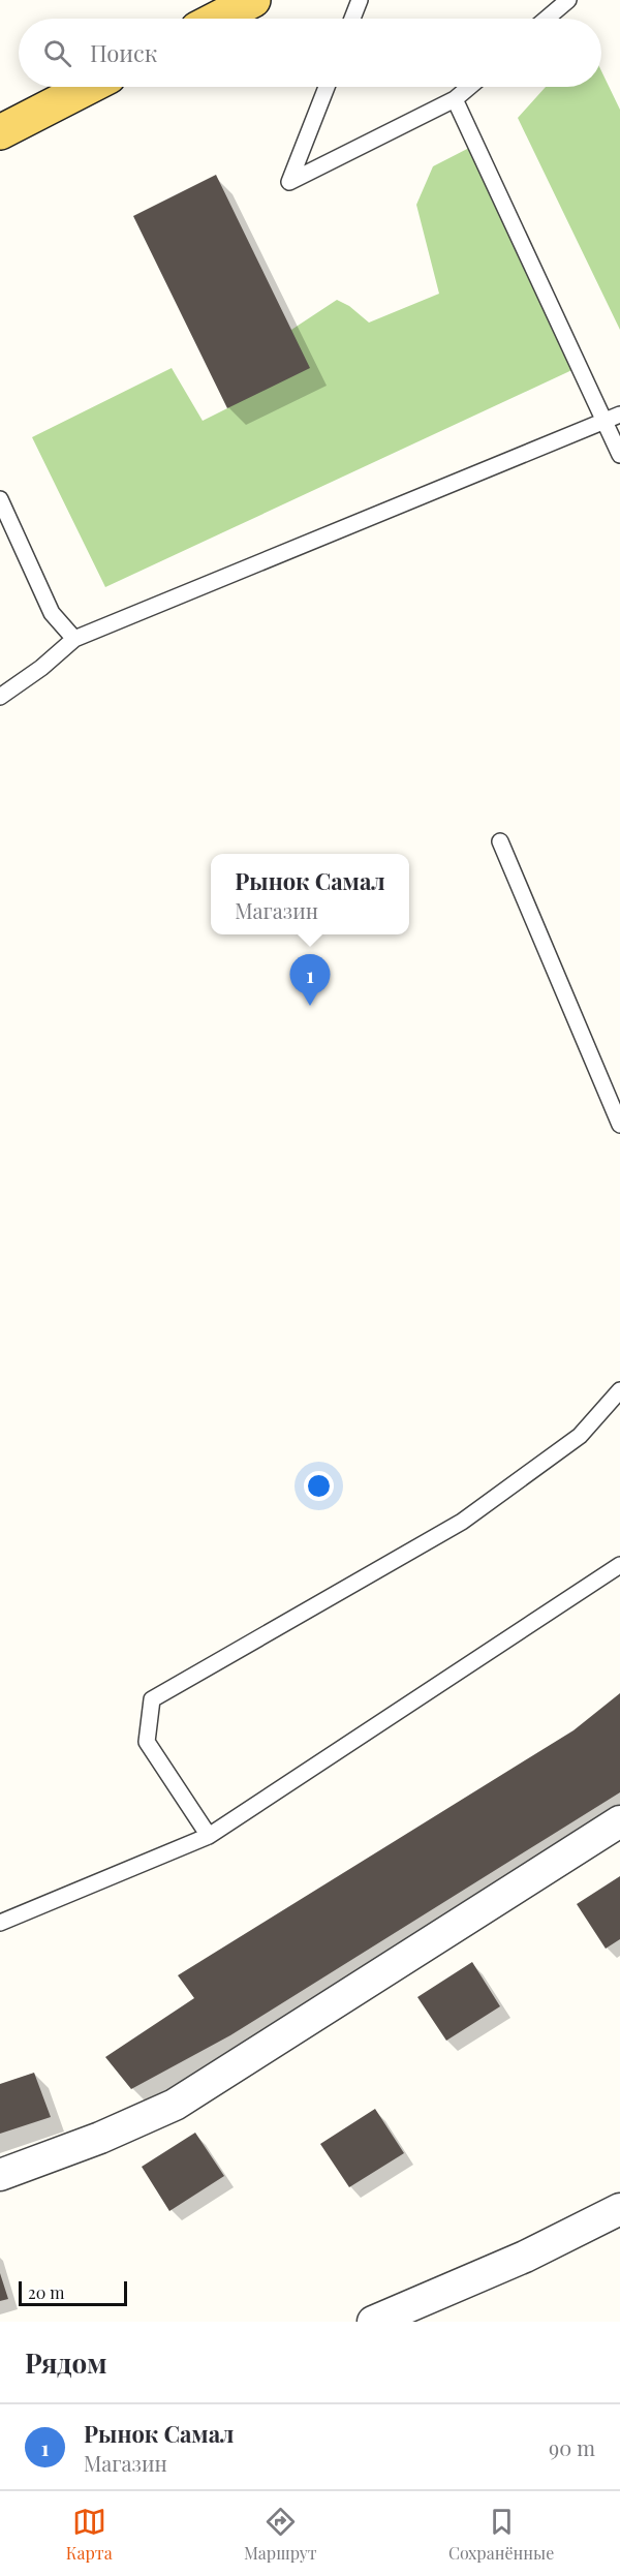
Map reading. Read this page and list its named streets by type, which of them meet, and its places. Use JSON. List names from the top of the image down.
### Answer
{
  "scale_bar": "20 m",
  "page": {
    "search": "Поиск",
    "popup": ["Рынок Самал", "Магазин"],
    "pins": "1",
    "scale": "20 m",
    "heading": "Рядом",
    "list": [
      {
        "mark": "1",
        "name": "Рынок Самал",
        "note": "Магазин",
        "value": "90 m"
      }
    ],
    "nav": ["Карта", "Маршрут", "Сохранённые"]
  }
}
